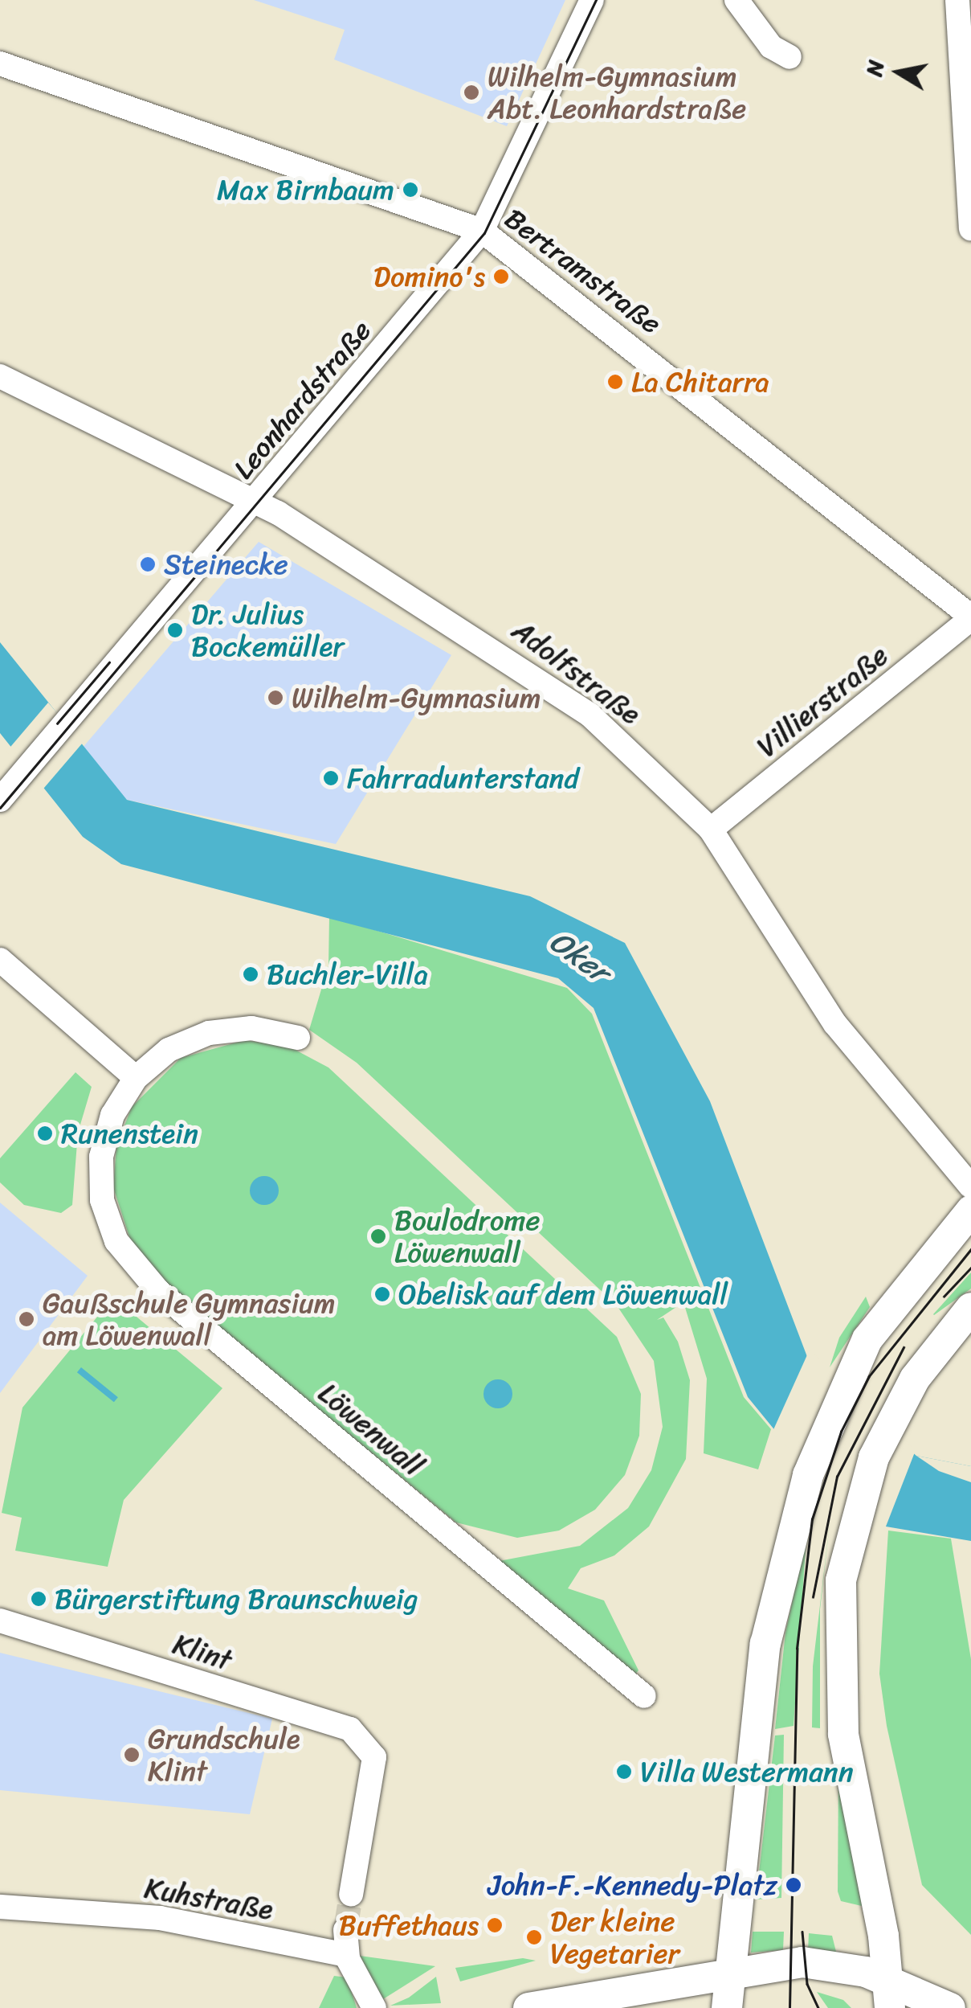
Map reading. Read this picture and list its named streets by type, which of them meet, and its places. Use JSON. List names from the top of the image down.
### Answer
{
  "streets": {
    "street": [
      "Bertramstraße",
      "Leonhardstraße",
      "Adolfstraße",
      "Villierstraße",
      "Löwenwall",
      "Klint",
      "Kuhstraße"
    ]
  },
  "crossings": [
    ["Bertramstraße", "Leonhardstraße"],
    ["Bertramstraße", "Villierstraße"],
    ["Leonhardstraße", "Adolfstraße"],
    ["Adolfstraße", "Villierstraße"]
  ],
  "water": ["Oker"],
  "places": [
    "Wilhelm-Gymnasium Abt. Leonhardstraße",
    "Max Birnbaum",
    "Domino's",
    "La Chitarra",
    "Steinecke",
    "Dr. Julius Bockemüller",
    "Wilhelm-Gymnasium",
    "Fahrradunterstand",
    "Buchler-Villa",
    "Runenstein",
    "Boulodrome Löwenwall",
    "Obelisk auf dem Löwenwall",
    "Gaußschule Gymnasium am Löwenwall",
    "Bürgerstiftung Braunschweig",
    "Grundschule Klint",
    "Villa Westermann",
    "John-F.-Kennedy-Platz",
    "Buffethaus",
    "Der kleine Vegetarier"
  ],
  "north": "left"
}
